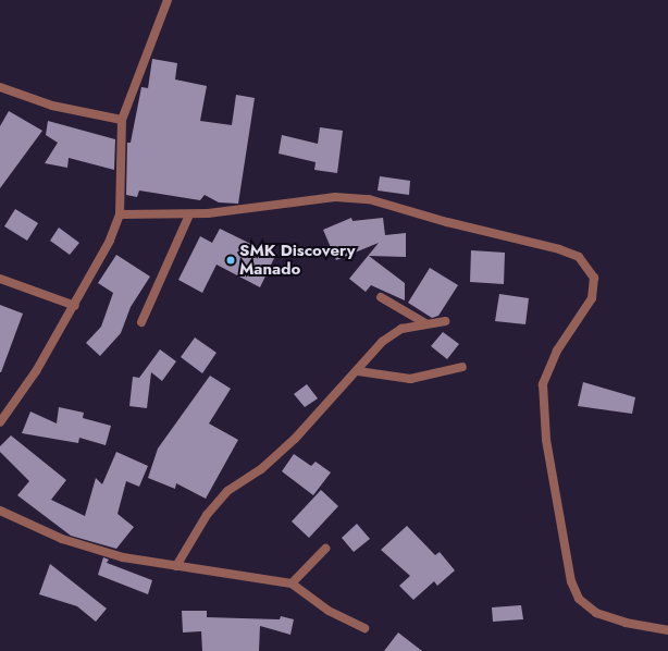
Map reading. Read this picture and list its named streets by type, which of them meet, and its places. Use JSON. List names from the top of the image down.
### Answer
{
  "places": ["SMK Discovery Manado"]
}
